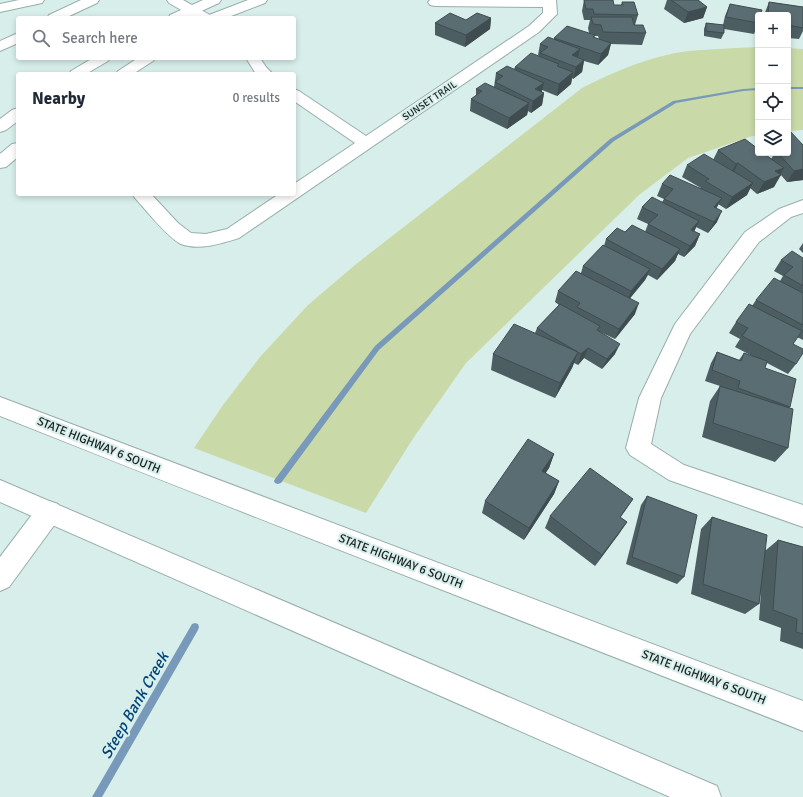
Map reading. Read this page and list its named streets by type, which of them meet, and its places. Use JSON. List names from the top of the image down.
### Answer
{
  "streets": {
    "street": ["SUNSET TRAIL", "STATE HIGHWAY 6 SOUTH"]
  },
  "water": ["Steep Bank Creek"],
  "page": {
    "map_buttons": ["+", "−"],
    "search": "Search here",
    "heading": ["Nearby", "0 results"]
  }
}
